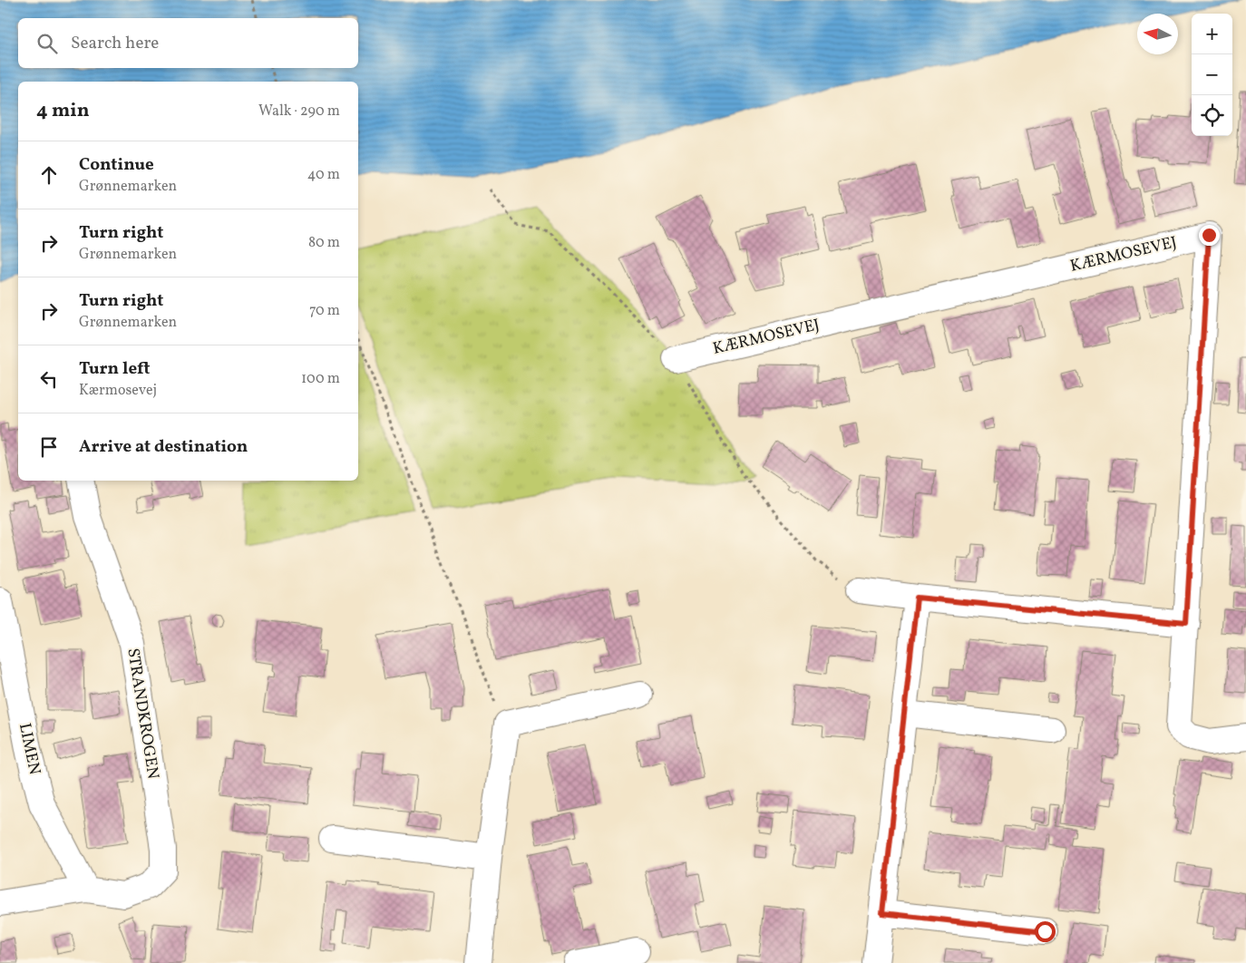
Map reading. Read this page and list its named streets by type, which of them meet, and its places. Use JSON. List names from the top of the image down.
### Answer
{
  "streets": {
    "street": ["KÆRMOSEVEJ", "STRANDKROGEN", "LIMEN"]
  },
  "crossings": [
    ["STRANDKROGEN", "LIMEN"]
  ],
  "north": "left",
  "page": {
    "map_buttons": ["+", "−"],
    "search": "Search here",
    "heading": ["4 min", "Walk · 290 m"],
    "list": [
      ["Continue", "Grønnemarken", "40 m"],
      ["Turn right", "Grønnemarken", "80 m"],
      ["Turn right", "Grønnemarken", "70 m"],
      ["Turn left", "Kærmosevej", "100 m"],
      "Arrive at destination"
    ]
  }
}
